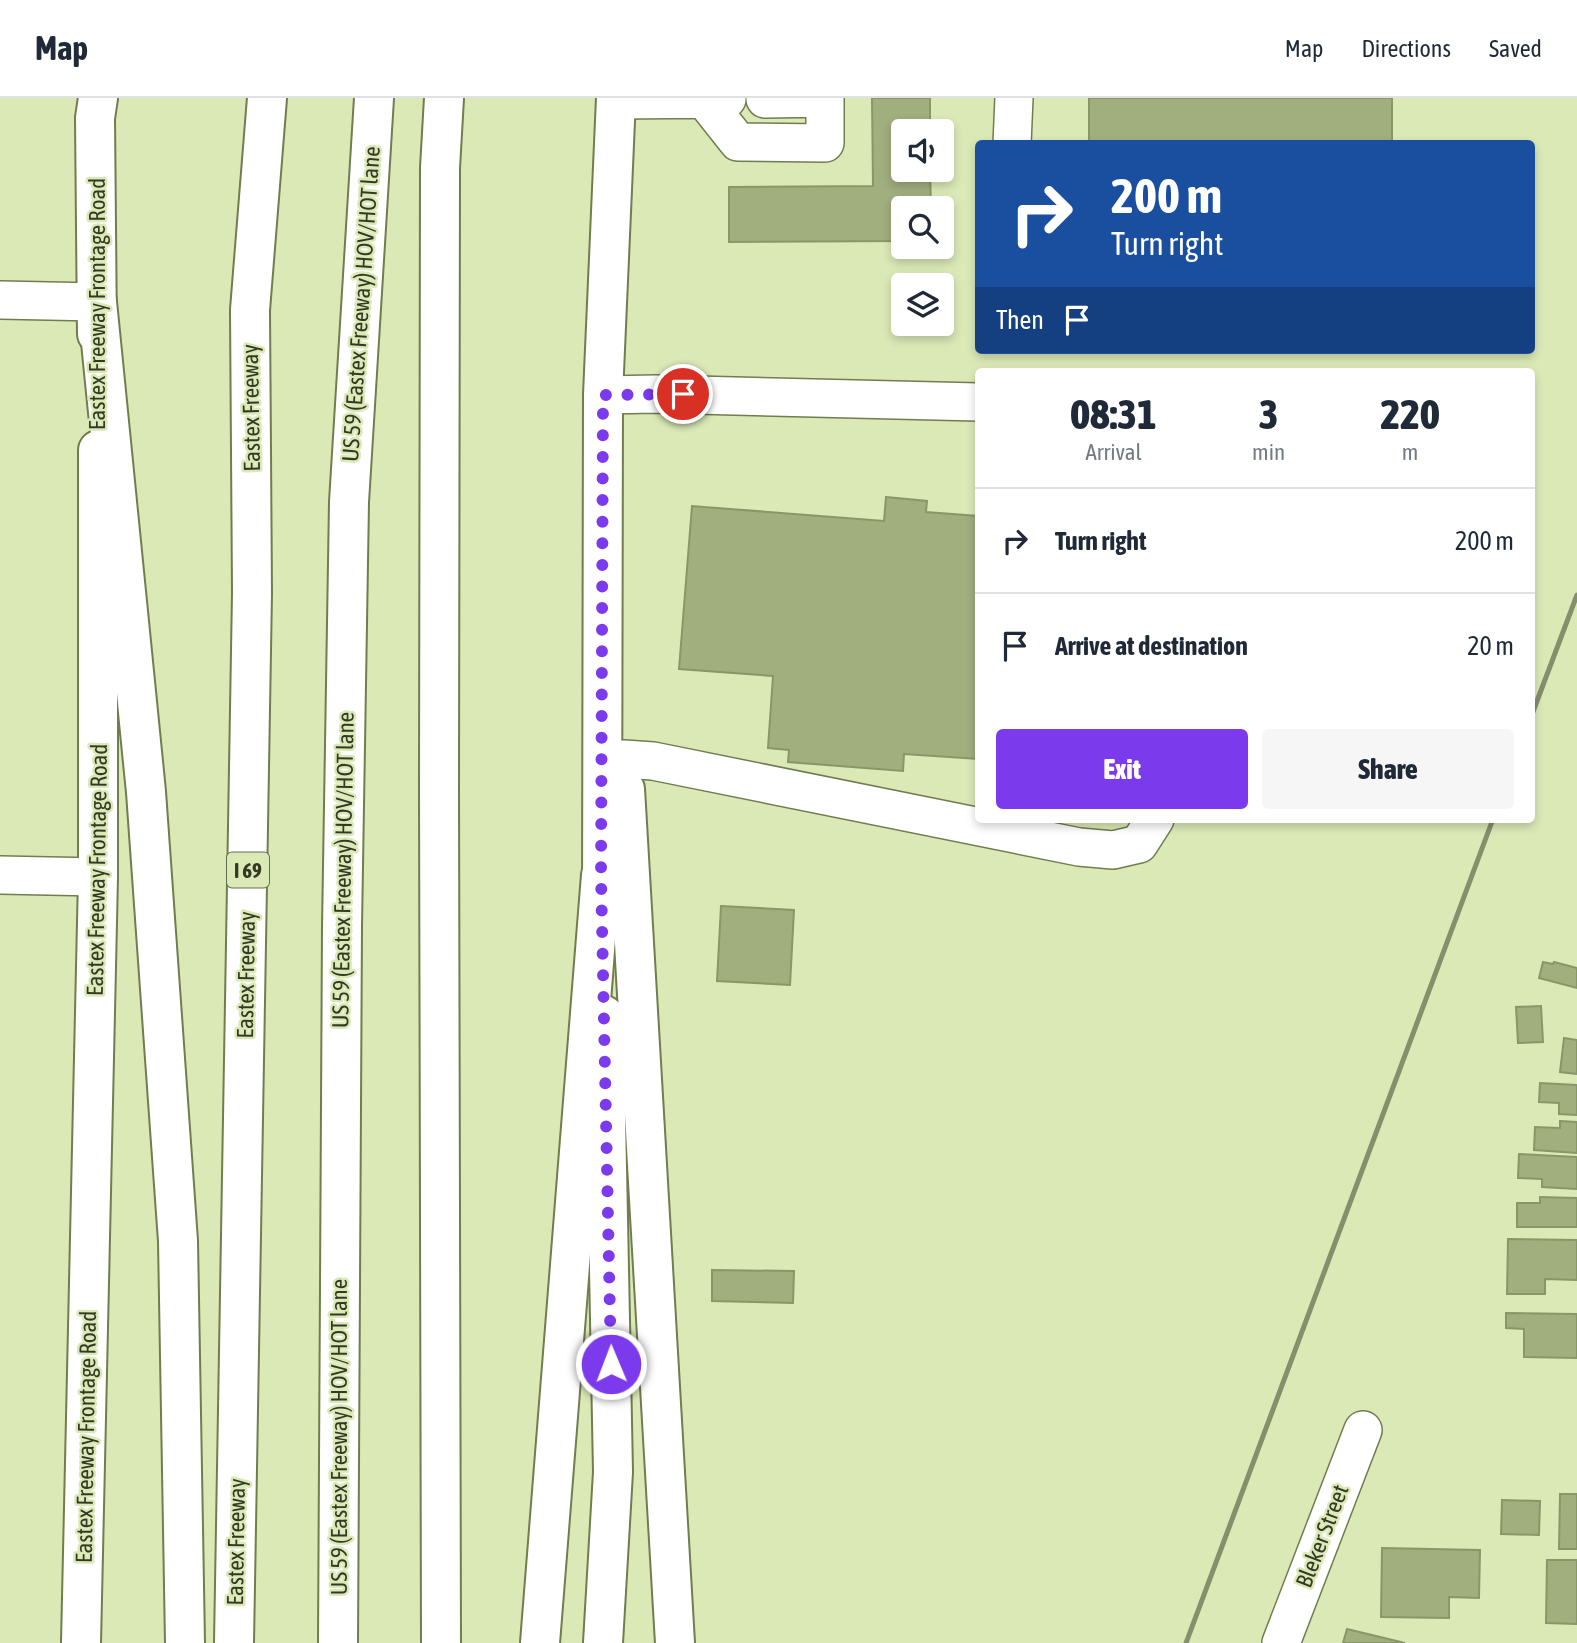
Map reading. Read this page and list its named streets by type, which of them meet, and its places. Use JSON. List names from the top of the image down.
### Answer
{
  "streets": {
    "main road": [
      "Eastex Freeway Frontage Road",
      "US 59 (Eastex Freeway) HOV/HOT lane",
      "Eastex Freeway",
      "I 69"
    ],
    "street": ["Bleker Street"]
  },
  "page": {
    "header": "Map",
    "nav": ["Map", "Directions", "Saved"],
    "turn": ["200 m", "Turn right"],
    "then": "Then",
    "eta": [
      "08:31",
      "Arrival",
      "3",
      "min",
      "220",
      "m"
    ],
    "list": [
      {
        "name": "Turn right",
        "value": "200 m"
      },
      {
        "name": "Arrive at destination",
        "value": "20 m"
      }
    ],
    "buttons": ["Exit", "Share"]
  }
}
